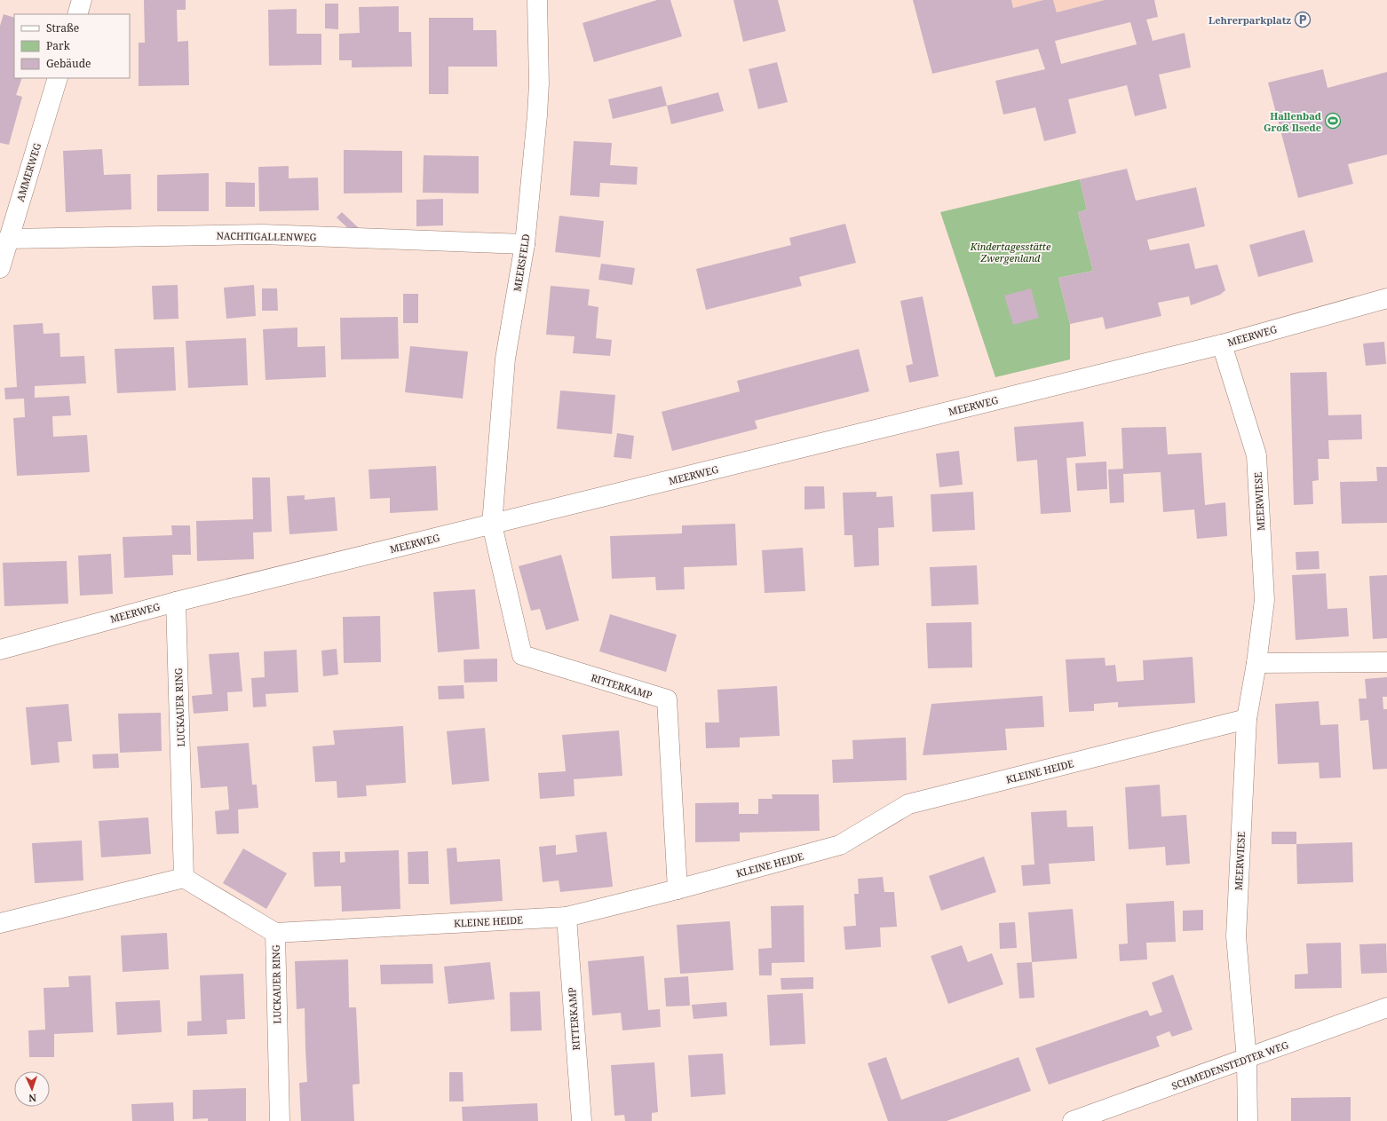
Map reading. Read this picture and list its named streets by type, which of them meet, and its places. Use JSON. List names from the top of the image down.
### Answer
{
  "streets": {
    "street": [
      "AMMERWEG",
      "NACHTIGALLENWEG",
      "MEERSFELD",
      "MEERWEG",
      "MEERWIESE",
      "RITTERKAMP",
      "LUCKAUER RING",
      "KLEINE HEIDE",
      "SCHMEDENSTEDTER WEG"
    ]
  },
  "crossings": [
    ["AMMERWEG", "NACHTIGALLENWEG"],
    ["NACHTIGALLENWEG", "MEERSFELD"],
    ["MEERSFELD", "MEERWEG"],
    ["MEERSFELD", "RITTERKAMP"],
    ["MEERWEG", "MEERWIESE"],
    ["MEERWEG", "RITTERKAMP"],
    ["MEERWEG", "LUCKAUER RING"],
    ["MEERWIESE", "KLEINE HEIDE"],
    ["MEERWIESE", "SCHMEDENSTEDTER WEG"],
    ["RITTERKAMP", "KLEINE HEIDE"],
    ["LUCKAUER RING", "KLEINE HEIDE"]
  ],
  "parks": ["Kindertagesstätte Zwergenland"],
  "places": {
    "parking": ["Lehrerparkplatz"],
    "sports": ["Hallenbad Groß Ilsede"]
  },
  "legend": ["Straße", "Park", "Gebäude"],
  "north": "bottom"
}
